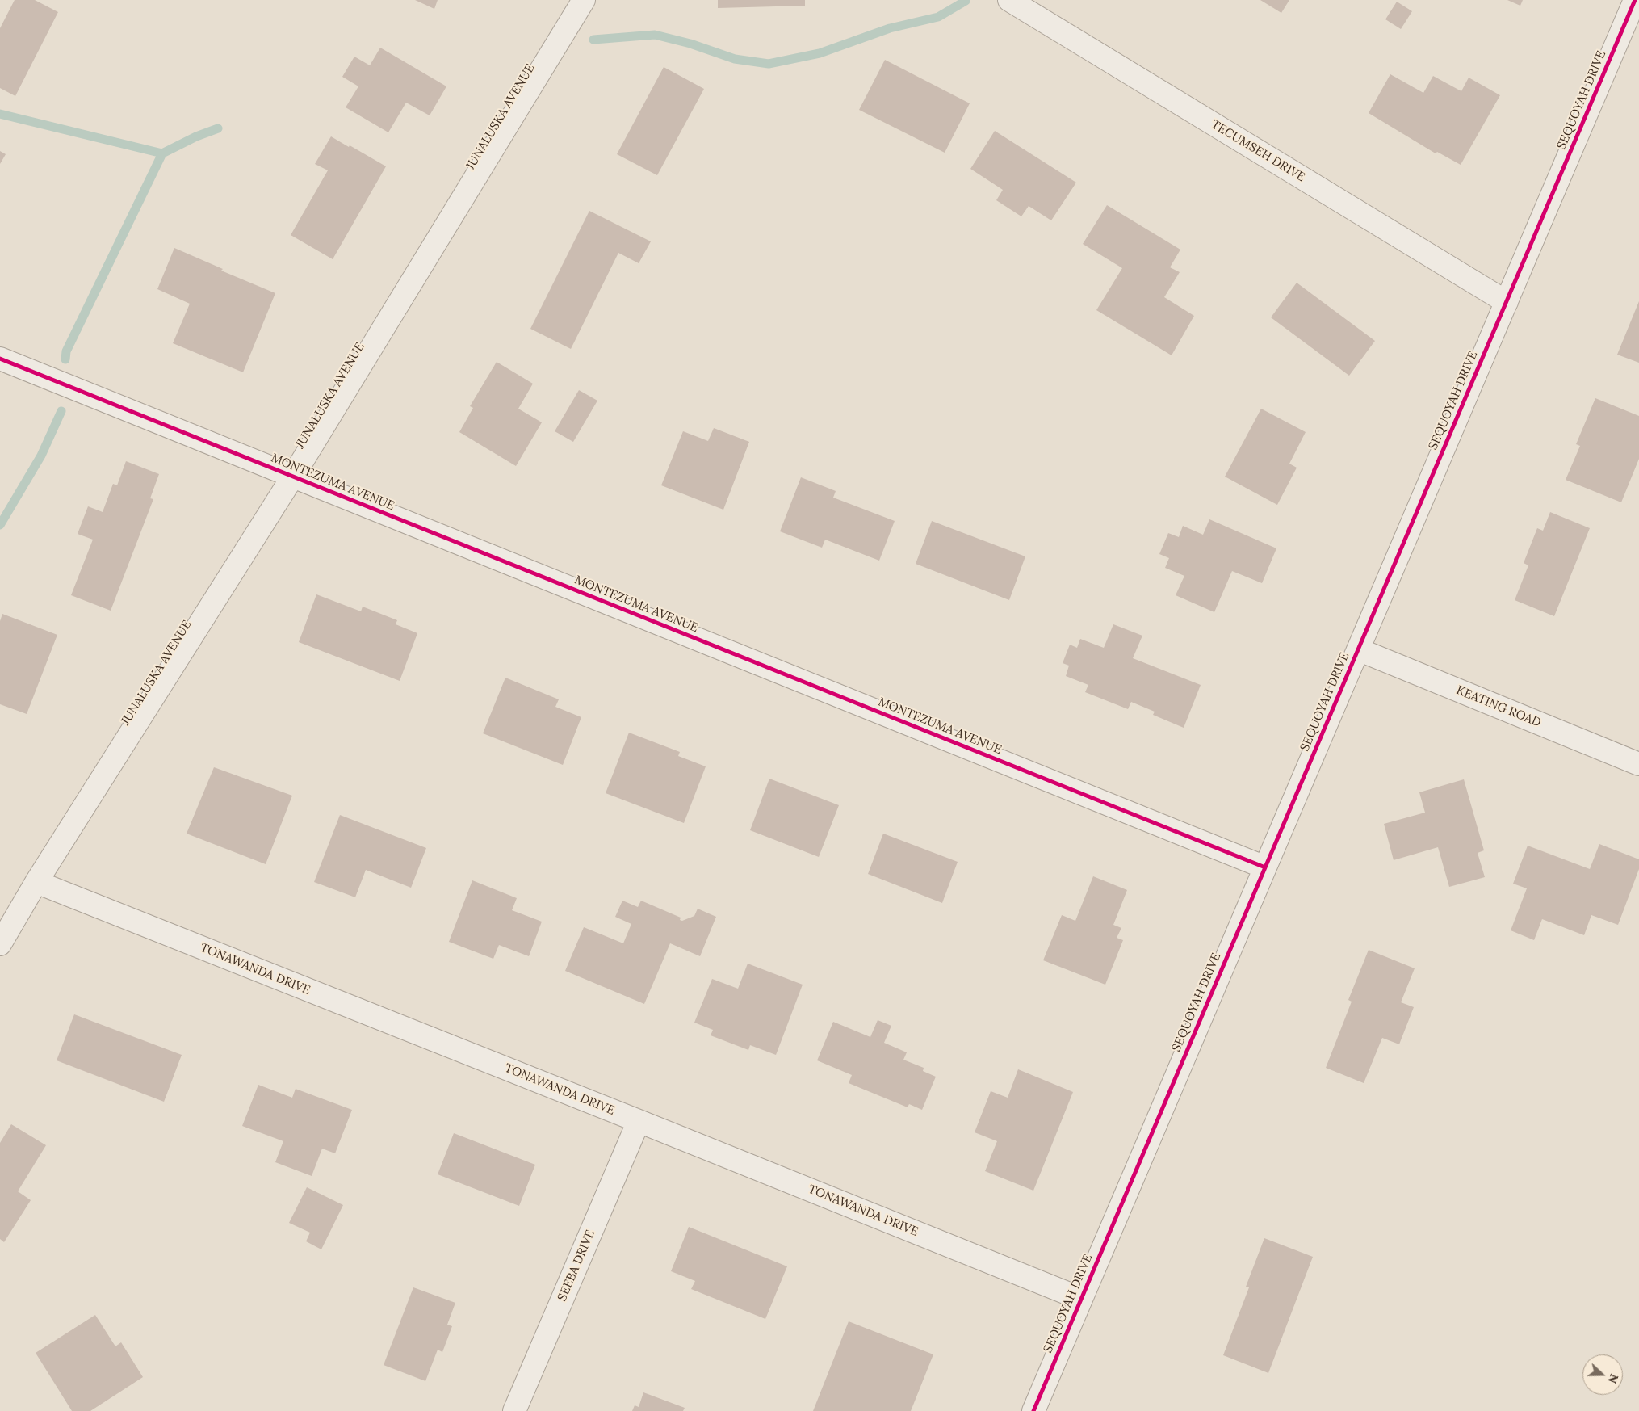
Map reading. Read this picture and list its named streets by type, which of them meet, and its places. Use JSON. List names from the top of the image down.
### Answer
{
  "streets": {
    "street": [
      "SEQUOYAH DRIVE",
      "JUNALUSKA AVENUE",
      "TECUMSEH DRIVE",
      "MONTEZUMA AVENUE",
      "KEATING ROAD",
      "TONAWANDA DRIVE",
      "SEEBA DRIVE"
    ]
  },
  "crossings": [
    ["SEQUOYAH DRIVE", "TECUMSEH DRIVE"],
    ["SEQUOYAH DRIVE", "MONTEZUMA AVENUE"],
    ["SEQUOYAH DRIVE", "KEATING ROAD"],
    ["SEQUOYAH DRIVE", "TONAWANDA DRIVE"],
    ["JUNALUSKA AVENUE", "MONTEZUMA AVENUE"],
    ["JUNALUSKA AVENUE", "TONAWANDA DRIVE"],
    ["TONAWANDA DRIVE", "SEEBA DRIVE"]
  ],
  "north": "right"
}
